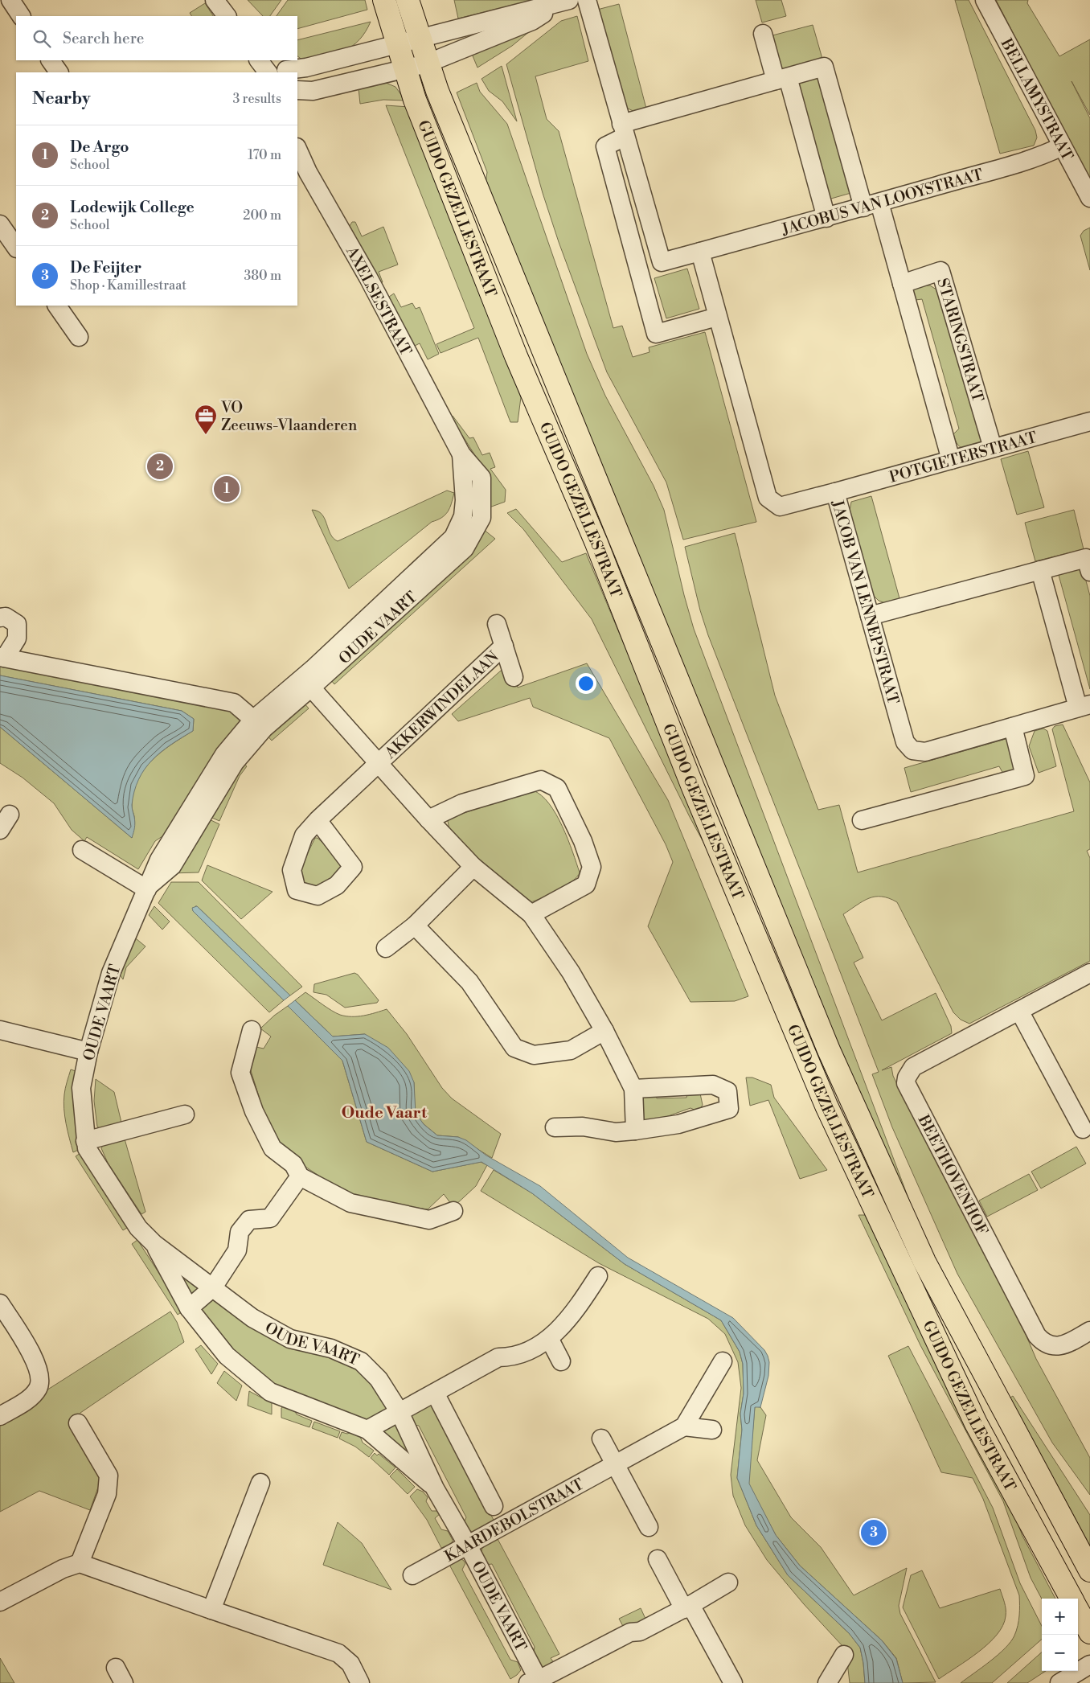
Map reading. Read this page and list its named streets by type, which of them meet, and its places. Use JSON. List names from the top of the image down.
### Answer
{
  "streets": {
    "main road": ["GUIDO GEZELLESTRAAT"],
    "street": [
      "BELLAMYSTRAAT",
      "JACOBUS VAN LOOYSTRAAT",
      "AXELSESTRAAT",
      "STARINGSTRAAT",
      "POTGIETERSTRAAT",
      "JACOB VAN LENNEPSTRAAT",
      "OUDE VAART",
      "AKKERWINDELAAN",
      "BEETHOVENHOF",
      "KAARDEBOLSTRAAT"
    ]
  },
  "crossings": [
    ["BELLAMYSTRAAT", "JACOBUS VAN LOOYSTRAAT"],
    ["JACOBUS VAN LOOYSTRAAT", "JACOB VAN LENNEPSTRAAT"],
    ["AXELSESTRAAT", "OUDE VAART"],
    ["STARINGSTRAAT", "POTGIETERSTRAAT"],
    ["POTGIETERSTRAAT", "JACOB VAN LENNEPSTRAAT"],
    ["OUDE VAART", "AKKERWINDELAAN"],
    ["OUDE VAART", "KAARDEBOLSTRAAT"]
  ],
  "districts": ["Oude Vaart"],
  "places": {
    "office": ["VO Zeeuws-Vlaanderen"]
  },
  "page": {
    "search": "Search here",
    "heading": ["Nearby", "3 results"],
    "list": [
      {
        "mark": "1",
        "name": "De Argo",
        "note": "School",
        "value": "170 m"
      },
      {
        "mark": "2",
        "name": "Lodewijk College",
        "note": "School",
        "value": "200 m"
      },
      {
        "mark": "3",
        "name": "De Feijter",
        "note": "Shop · Kamillestraat",
        "value": "380 m"
      }
    ],
    "pins": ["2", "1", "3"],
    "map_buttons": ["+", "−"]
  }
}
